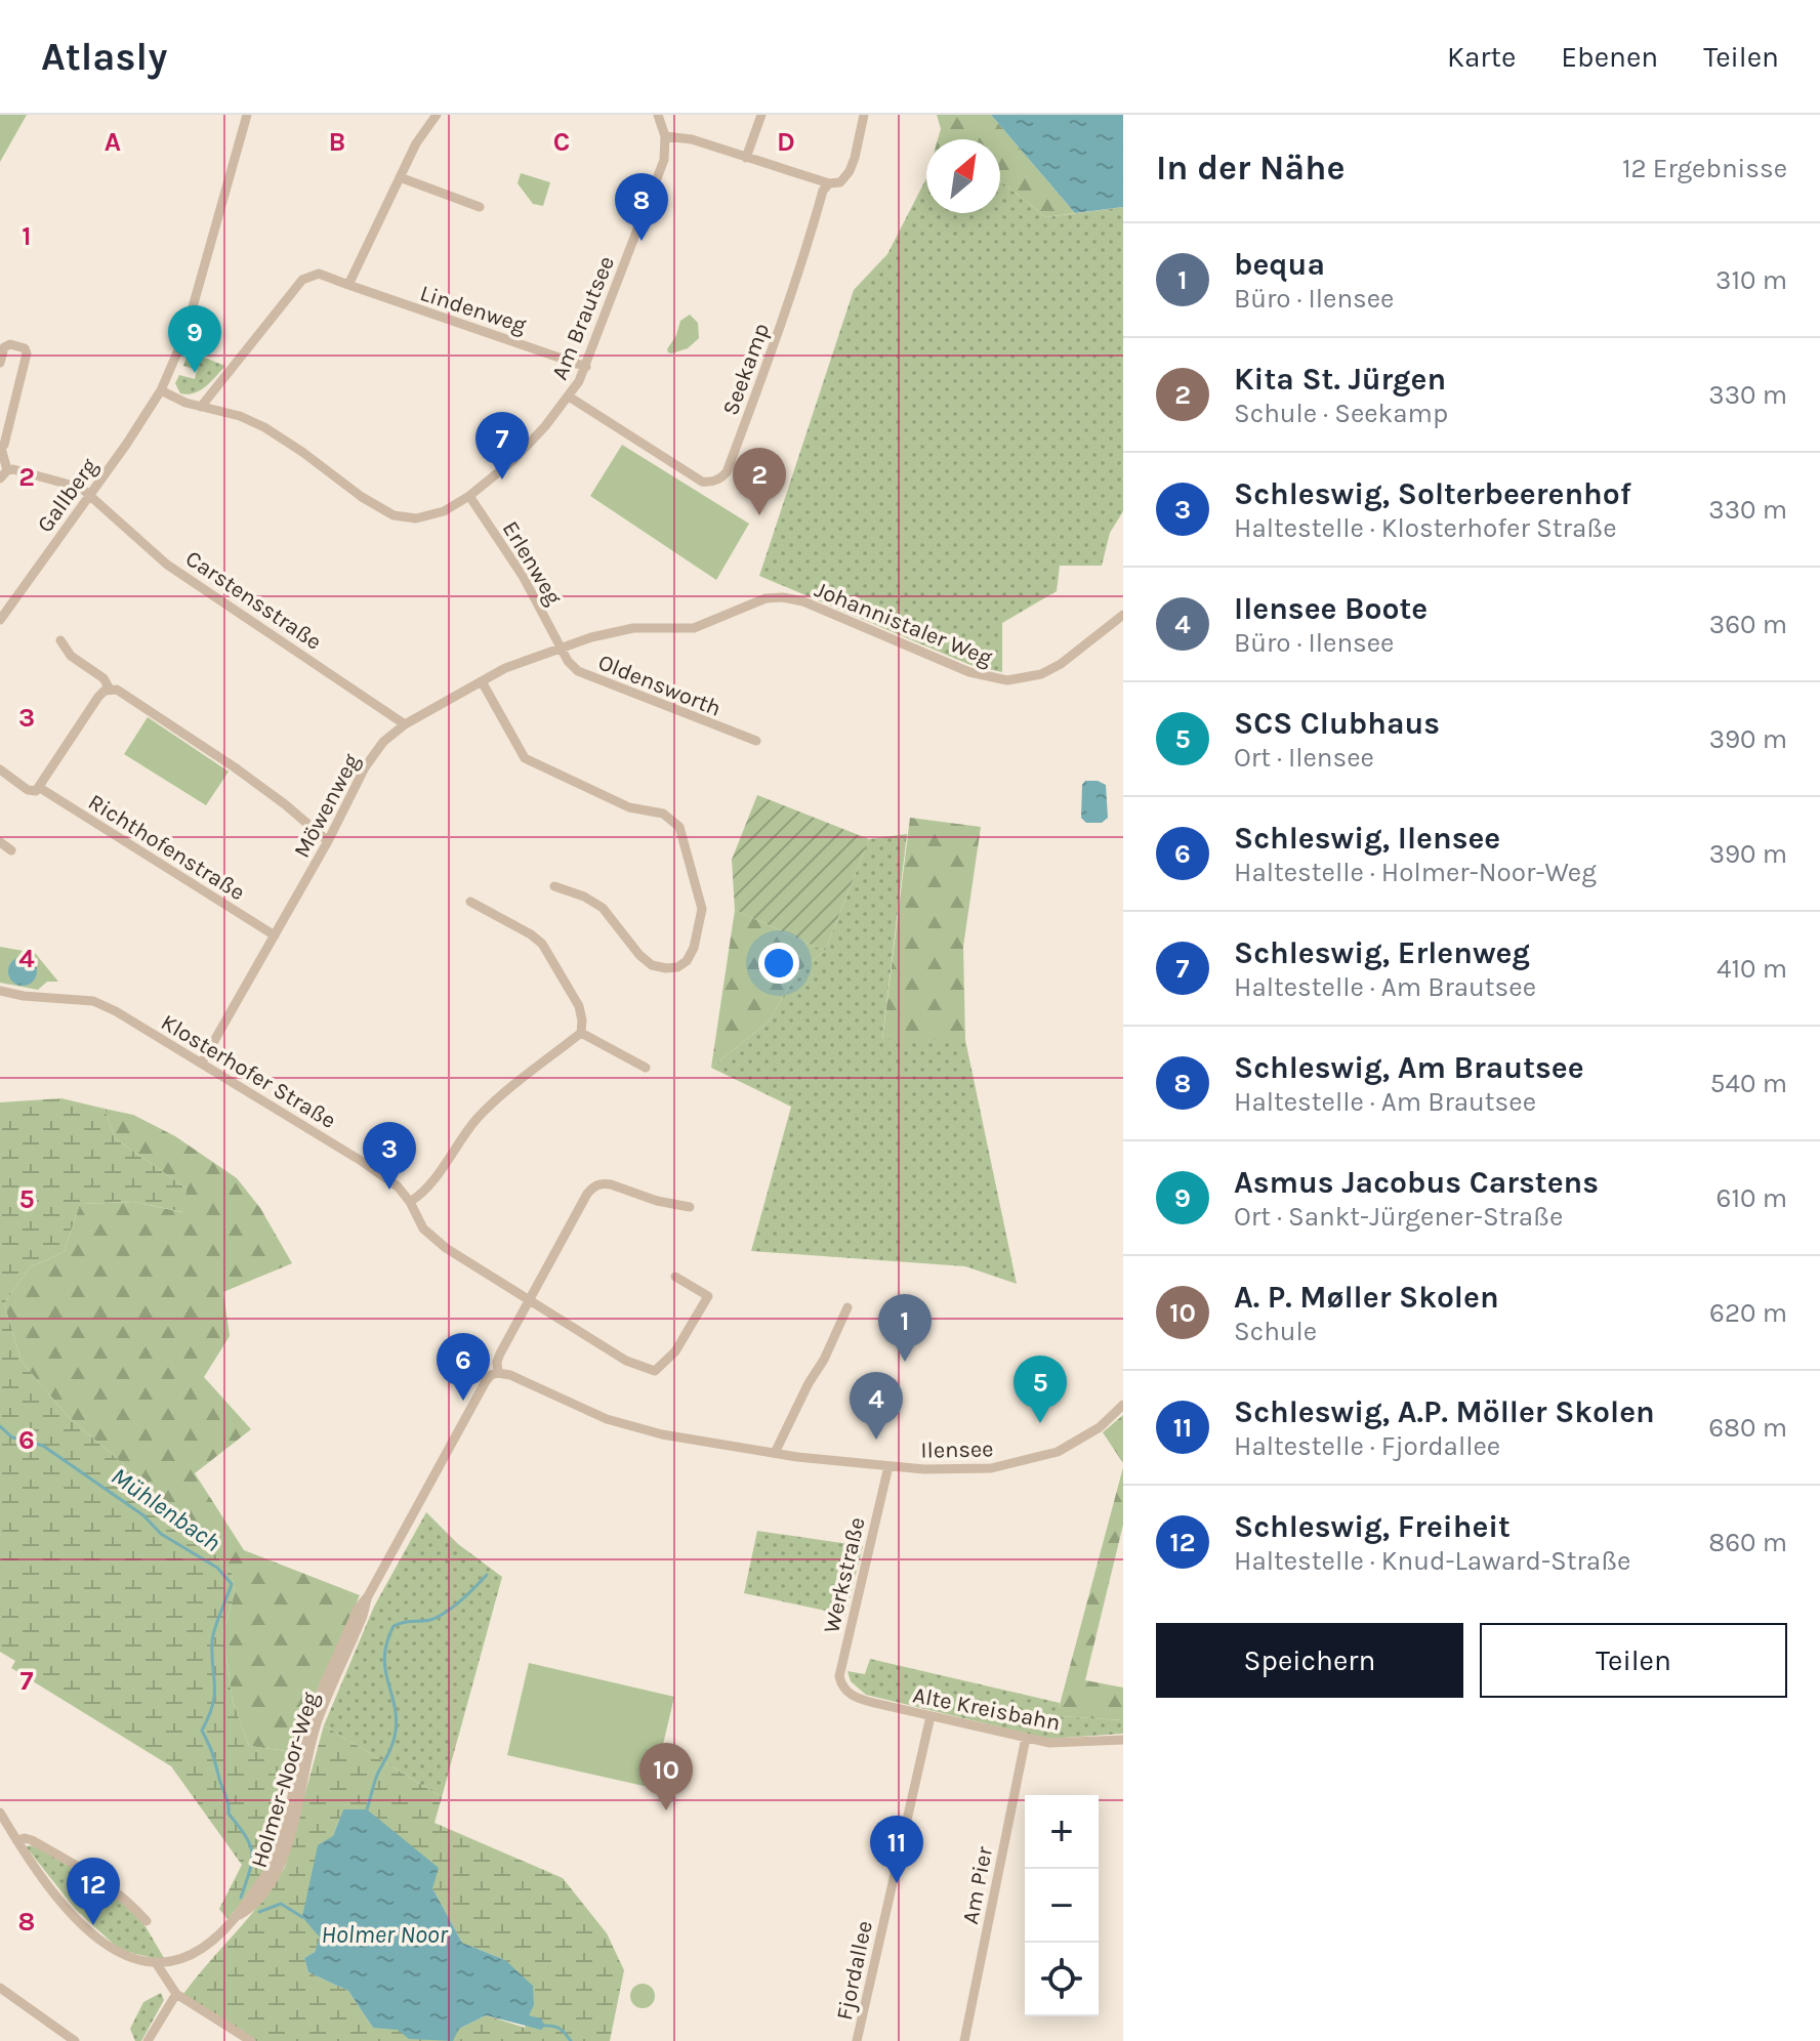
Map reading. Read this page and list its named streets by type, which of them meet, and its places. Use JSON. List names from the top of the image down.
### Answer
{
  "streets": {
    "street": [
      "Lindenweg",
      "Am Brautsee",
      "Seekamp",
      "Gallberg",
      "Erlenweg",
      "Carstensstraße",
      "Johannistaler Weg",
      "Oldensworth",
      "Möwenweg",
      "Richthofenstraße",
      "Klosterhofer Straße",
      "Ilensee",
      "Werkstraße",
      "Alte Kreisbahn",
      "Holmer-Noor-Weg",
      "Am Pier",
      "Fjordallee"
    ]
  },
  "crossings": [
    ["Lindenweg", "Am Brautsee"],
    ["Am Brautsee", "Seekamp"],
    ["Am Brautsee", "Gallberg"],
    ["Am Brautsee", "Erlenweg"],
    ["Gallberg", "Carstensstraße"],
    ["Erlenweg", "Johannistaler Weg"],
    ["Erlenweg", "Oldensworth"],
    ["Erlenweg", "Möwenweg"],
    ["Carstensstraße", "Möwenweg"],
    ["Johannistaler Weg", "Oldensworth"],
    ["Johannistaler Weg", "Möwenweg"],
    ["Oldensworth", "Möwenweg"],
    ["Möwenweg", "Richthofenstraße"],
    ["Möwenweg", "Klosterhofer Straße"],
    ["Klosterhofer Straße", "Holmer-Noor-Weg"],
    ["Ilensee", "Werkstraße"],
    ["Ilensee", "Holmer-Noor-Weg"],
    ["Werkstraße", "Alte Kreisbahn"],
    ["Alte Kreisbahn", "Am Pier"],
    ["Alte Kreisbahn", "Fjordallee"]
  ],
  "water": ["Mühlenbach", "Holmer Noor"],
  "north": "top right",
  "page": {
    "header": "Atlasly",
    "nav": ["Karte", "Ebenen", "Teilen"],
    "heading": ["In der Nähe", "12 Ergebnisse"],
    "pins": [
      "8",
      "9",
      "7",
      "2",
      "3",
      "1",
      "6",
      "5",
      "4",
      "10",
      "11",
      "12"
    ],
    "list": [
      {
        "mark": "1",
        "name": "bequa",
        "note": "Büro · Ilensee",
        "value": "310 m"
      },
      {
        "mark": "2",
        "name": "Kita St. Jürgen",
        "note": "Schule · Seekamp",
        "value": "330 m"
      },
      {
        "mark": "3",
        "name": "Schleswig, Solterbeerenhof",
        "note": "Haltestelle · Klosterhofer Straße",
        "value": "330 m"
      },
      {
        "mark": "4",
        "name": "Ilensee Boote",
        "note": "Büro · Ilensee",
        "value": "360 m"
      },
      {
        "mark": "5",
        "name": "SCS Clubhaus",
        "note": "Ort · Ilensee",
        "value": "390 m"
      },
      {
        "mark": "6",
        "name": "Schleswig, Ilensee",
        "note": "Haltestelle · Holmer-Noor-Weg",
        "value": "390 m"
      },
      {
        "mark": "7",
        "name": "Schleswig, Erlenweg",
        "note": "Haltestelle · Am Brautsee",
        "value": "410 m"
      },
      {
        "mark": "8",
        "name": "Schleswig, Am Brautsee",
        "note": "Haltestelle · Am Brautsee",
        "value": "540 m"
      },
      {
        "mark": "9",
        "name": "Asmus Jacobus Carstens",
        "note": "Ort · Sankt-Jürgener-Straße",
        "value": "610 m"
      },
      {
        "mark": "10",
        "name": "A. P. Møller Skolen",
        "note": "Schule",
        "value": "620 m"
      },
      {
        "mark": "11",
        "name": "Schleswig, A.P. Möller Skolen",
        "note": "Haltestelle · Fjordallee",
        "value": "680 m"
      },
      {
        "mark": "12",
        "name": "Schleswig, Freiheit",
        "note": "Haltestelle · Knud-Laward-Straße",
        "value": "860 m"
      }
    ],
    "buttons": ["Speichern", "Teilen"],
    "map_buttons": ["+", "−"]
  },
  "grid": {
    "columns": [
      "A",
      "B",
      "C",
      "D"
    ],
    "rows": [
      "1",
      "2",
      "3",
      "4",
      "5",
      "6",
      "7",
      "8"
    ]
  }
}
